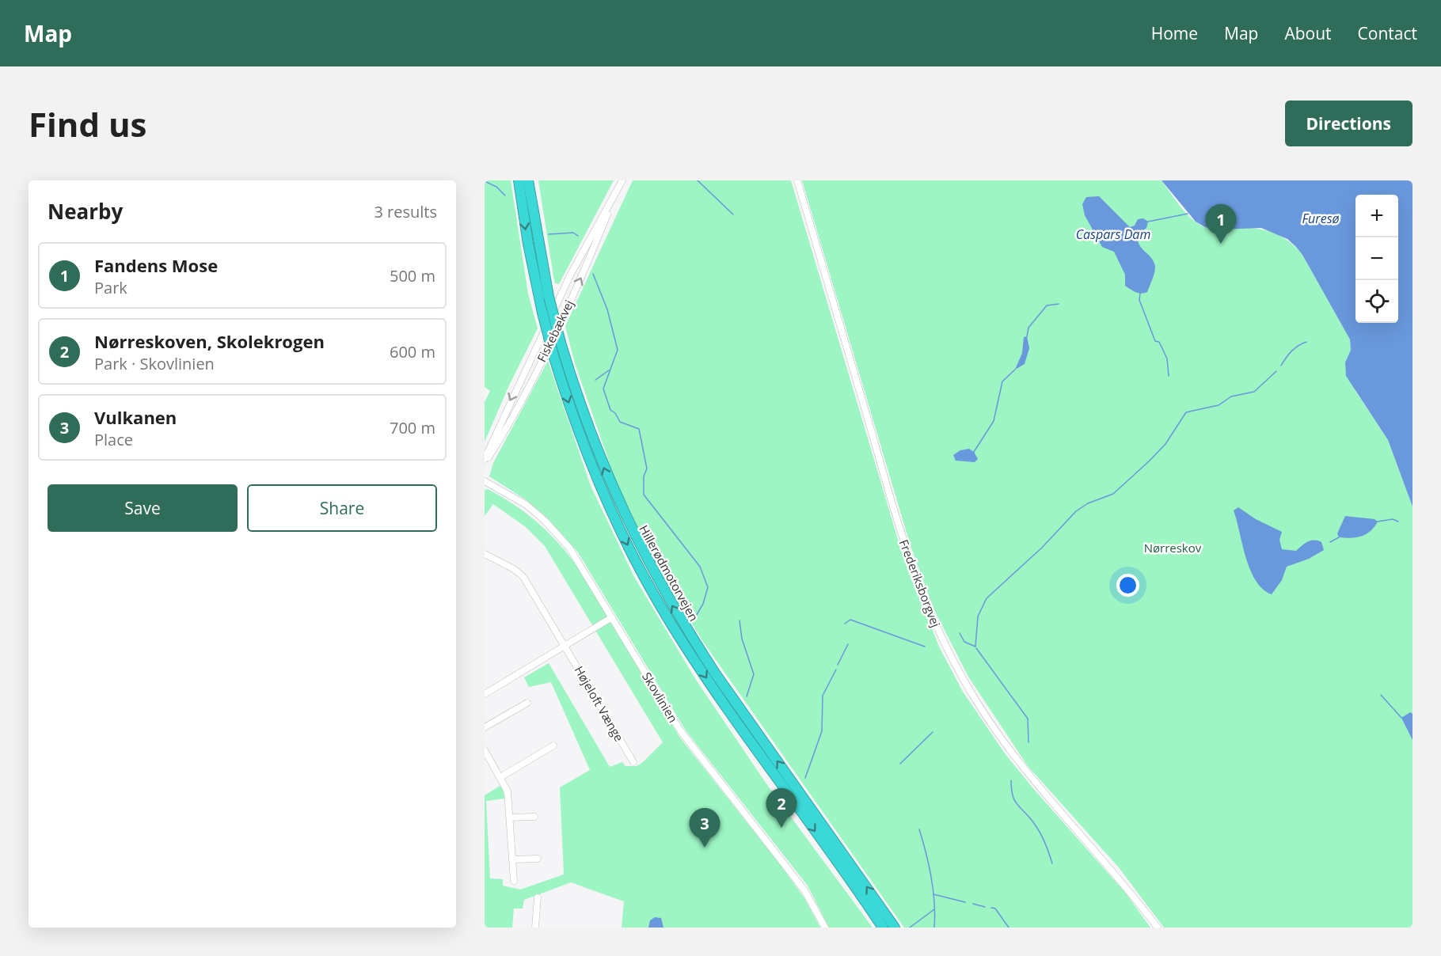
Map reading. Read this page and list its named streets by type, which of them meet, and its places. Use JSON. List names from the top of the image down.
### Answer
{
  "streets": {
    "highway": ["Hillerødmotorvejen"],
    "street": [
      "Fiskebækvej",
      "Frederiksborgvej",
      "Skovlinien",
      "Højeloft Vænge"
    ]
  },
  "water": ["Furesø", "Caspars Dam"],
  "parks": ["Nørreskov"],
  "page": {
    "header": "Map",
    "nav": [
      "Home",
      "Map",
      "About",
      "Contact"
    ],
    "buttons": [
      "Directions",
      ["Save", "Share"]
    ],
    "title": "Find us",
    "heading": ["Nearby", "3 results"],
    "map_buttons": ["+", "−"],
    "pins": ["1", "2", "3"],
    "list": [
      {
        "mark": "1",
        "name": "Fandens Mose",
        "note": "Park",
        "value": "500 m"
      },
      {
        "mark": "2",
        "name": "Nørreskoven, Skolekrogen",
        "note": "Park · Skovlinien",
        "value": "600 m"
      },
      {
        "mark": "3",
        "name": "Vulkanen",
        "note": "Place",
        "value": "700 m"
      }
    ]
  }
}
